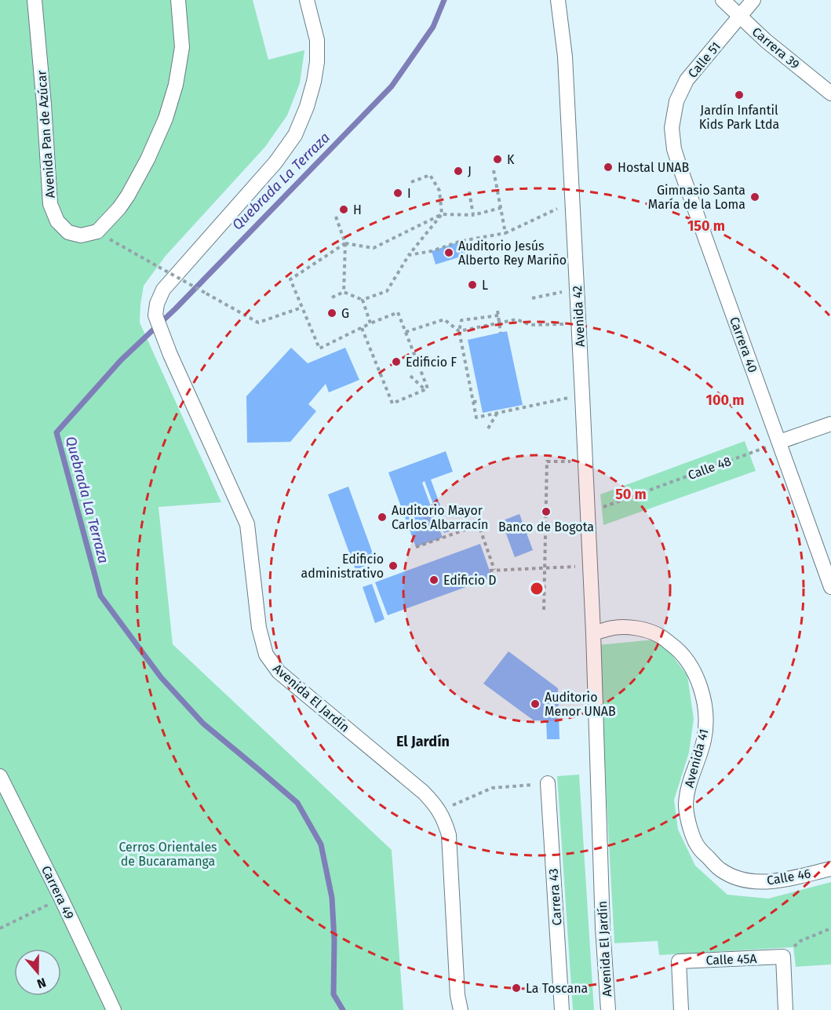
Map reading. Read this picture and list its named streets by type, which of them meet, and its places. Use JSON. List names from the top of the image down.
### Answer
{
  "streets": {
    "street": [
      "Carrera 39",
      "Calle 51",
      "Avenida Pan de Azúcar",
      "Avenida 42",
      "Carrera 40",
      "Avenida El Jardín",
      "Avenida 41",
      "Calle 46",
      "Carrera 49",
      "Carrera 43",
      "Calle 45A"
    ],
    "path": ["Calle 48"]
  },
  "crossings": [
    ["Carrera 39", "Calle 51"],
    ["Calle 51", "Carrera 40"],
    ["Avenida 42", "Calle 48"],
    ["Avenida 42", "Avenida El Jardín"],
    ["Avenida 42", "Avenida 41"],
    ["Carrera 40", "Calle 48"],
    ["Avenida El Jardín", "Avenida 41"],
    ["Avenida 41", "Calle 46"]
  ],
  "districts": ["El Jardín"],
  "water": ["Quebrada La Terraza"],
  "parks": ["Cerros Orientales de Bucaramanga"],
  "places": [
    "Jardín Infantil Kids Park Ltda",
    "K",
    "Hostal UNAB",
    "J",
    "I",
    "Gimnasio Santa María de la Loma",
    "H",
    "Auditorio Jesús Alberto Rey Mariño",
    "L",
    "G",
    "Edificio F",
    "Banco de Bogota",
    "Auditorio Mayor Carlos Albarracín",
    "Edificio administrativo",
    "Edificio D",
    "Auditorio Menor UNAB",
    "La Toscana"
  ],
  "north": "bottom",
  "rings": ["150 m", "100 m", "50 m"]
}
